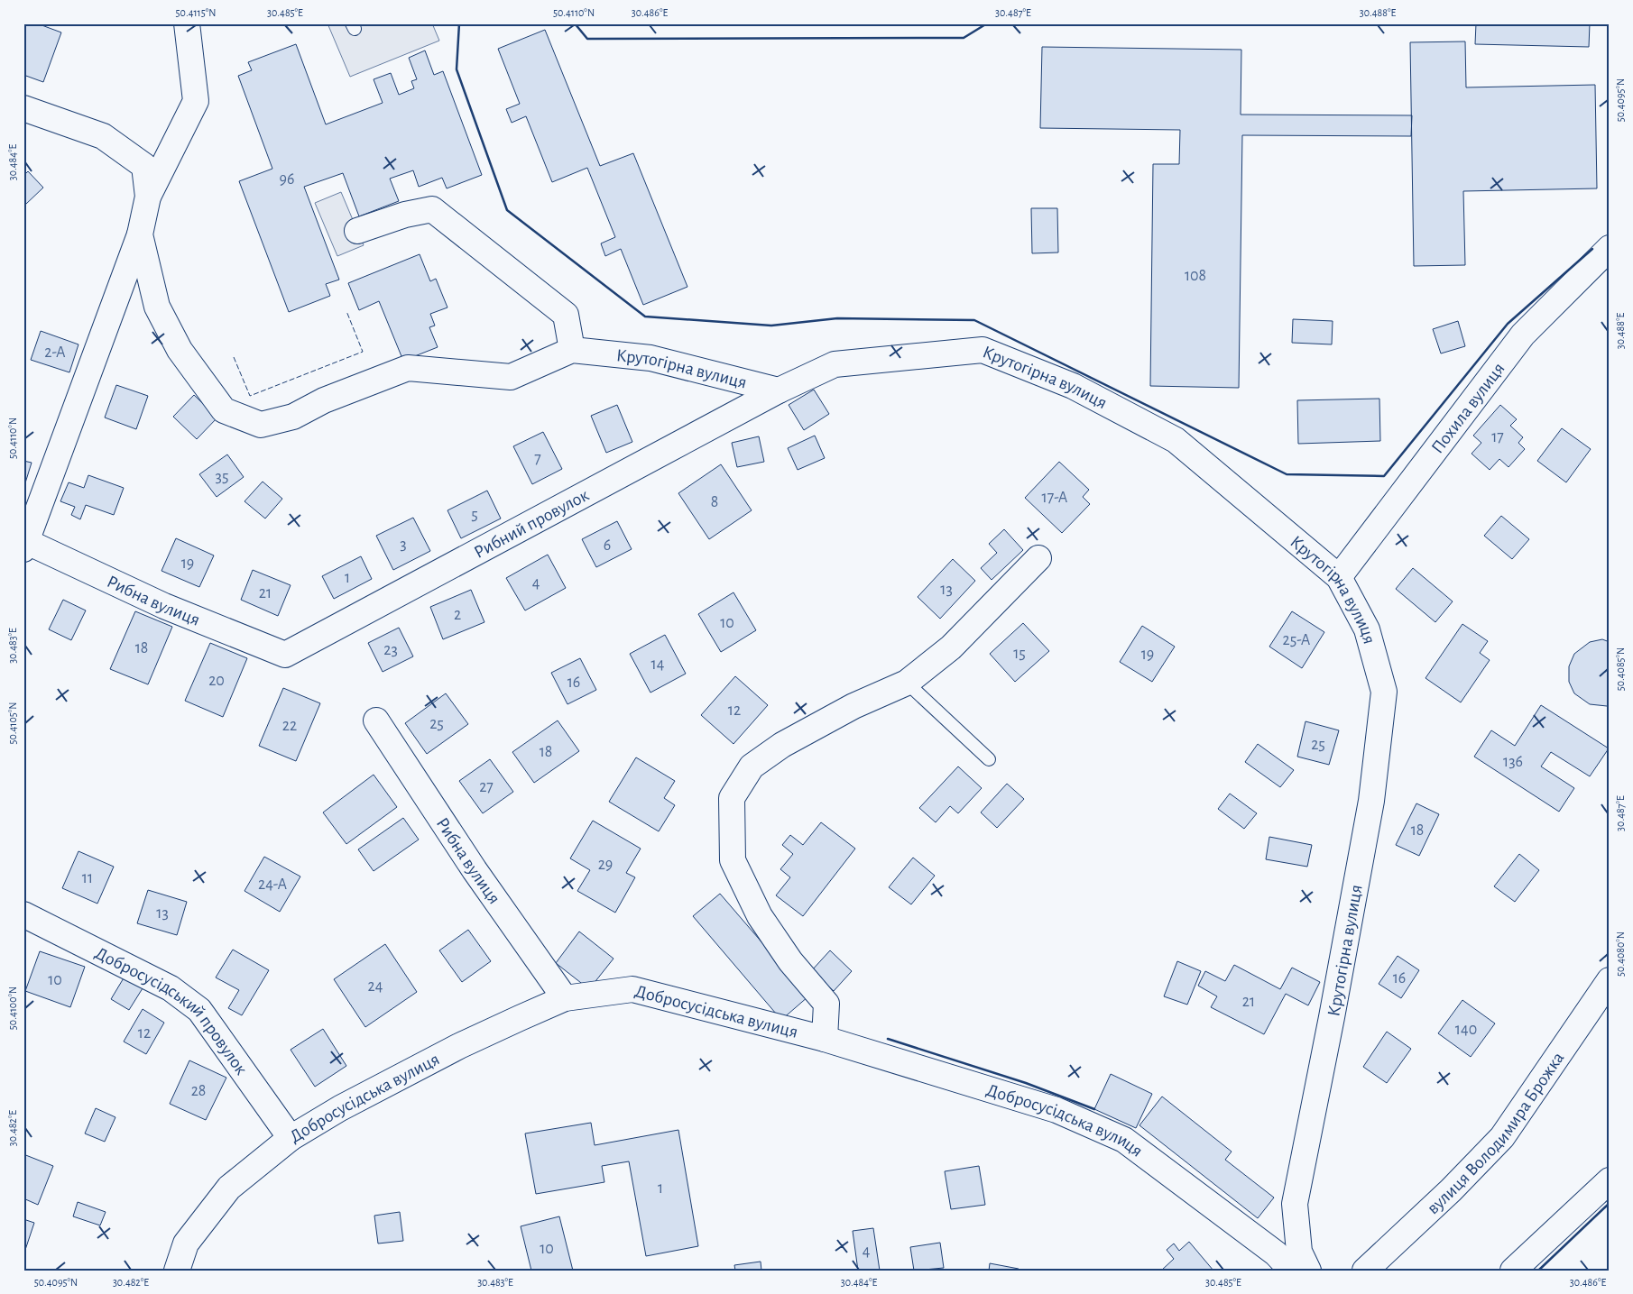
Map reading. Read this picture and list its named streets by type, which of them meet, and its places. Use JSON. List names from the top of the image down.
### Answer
{
  "streets": {
    "street": [
      "Крутогірна вулиця",
      "Похила вулиця",
      "Рибний провулок",
      "Рибна вулиця",
      "Добросусідська вулиця",
      "Добросусідський провулок",
      "вулиця Володимира Брожка"
    ]
  },
  "crossings": [
    ["Крутогірна вулиця", "Похила вулиця"],
    ["Крутогірна вулиця", "Рибний провулок"],
    ["Рибний провулок", "Рибна вулиця"],
    ["Рибна вулиця", "Добросусідська вулиця"],
    ["Добросусідська вулиця", "Добросусідський провулок"]
  ],
  "house_numbers": [
    "96",
    "108",
    "2-А",
    "17",
    "7",
    "35",
    "17-А",
    "8",
    "5",
    "3",
    "6",
    "19",
    "1",
    "4",
    "13",
    "21",
    "2",
    "10",
    "25-А",
    "18",
    "23",
    "15",
    "19",
    "14",
    "20",
    "16",
    "12",
    "25",
    "22",
    "25",
    "18",
    "136",
    "27",
    "18",
    "29",
    "11",
    "24-А",
    "13",
    "16",
    "10",
    "24",
    "21",
    "140",
    "12",
    "28",
    "1",
    "10",
    "4"
  ],
  "coordinates": [
    "50.4115°N",
    "30.485°E",
    "50.4110°N",
    "30.486°E",
    "30.487°E",
    "30.488°E",
    "50.4095°N",
    "30.484°E",
    "30.483°E",
    "50.4085°N",
    "50.4105°N",
    "50.4080°N",
    "50.4100°N",
    "30.482°E"
  ]
}
